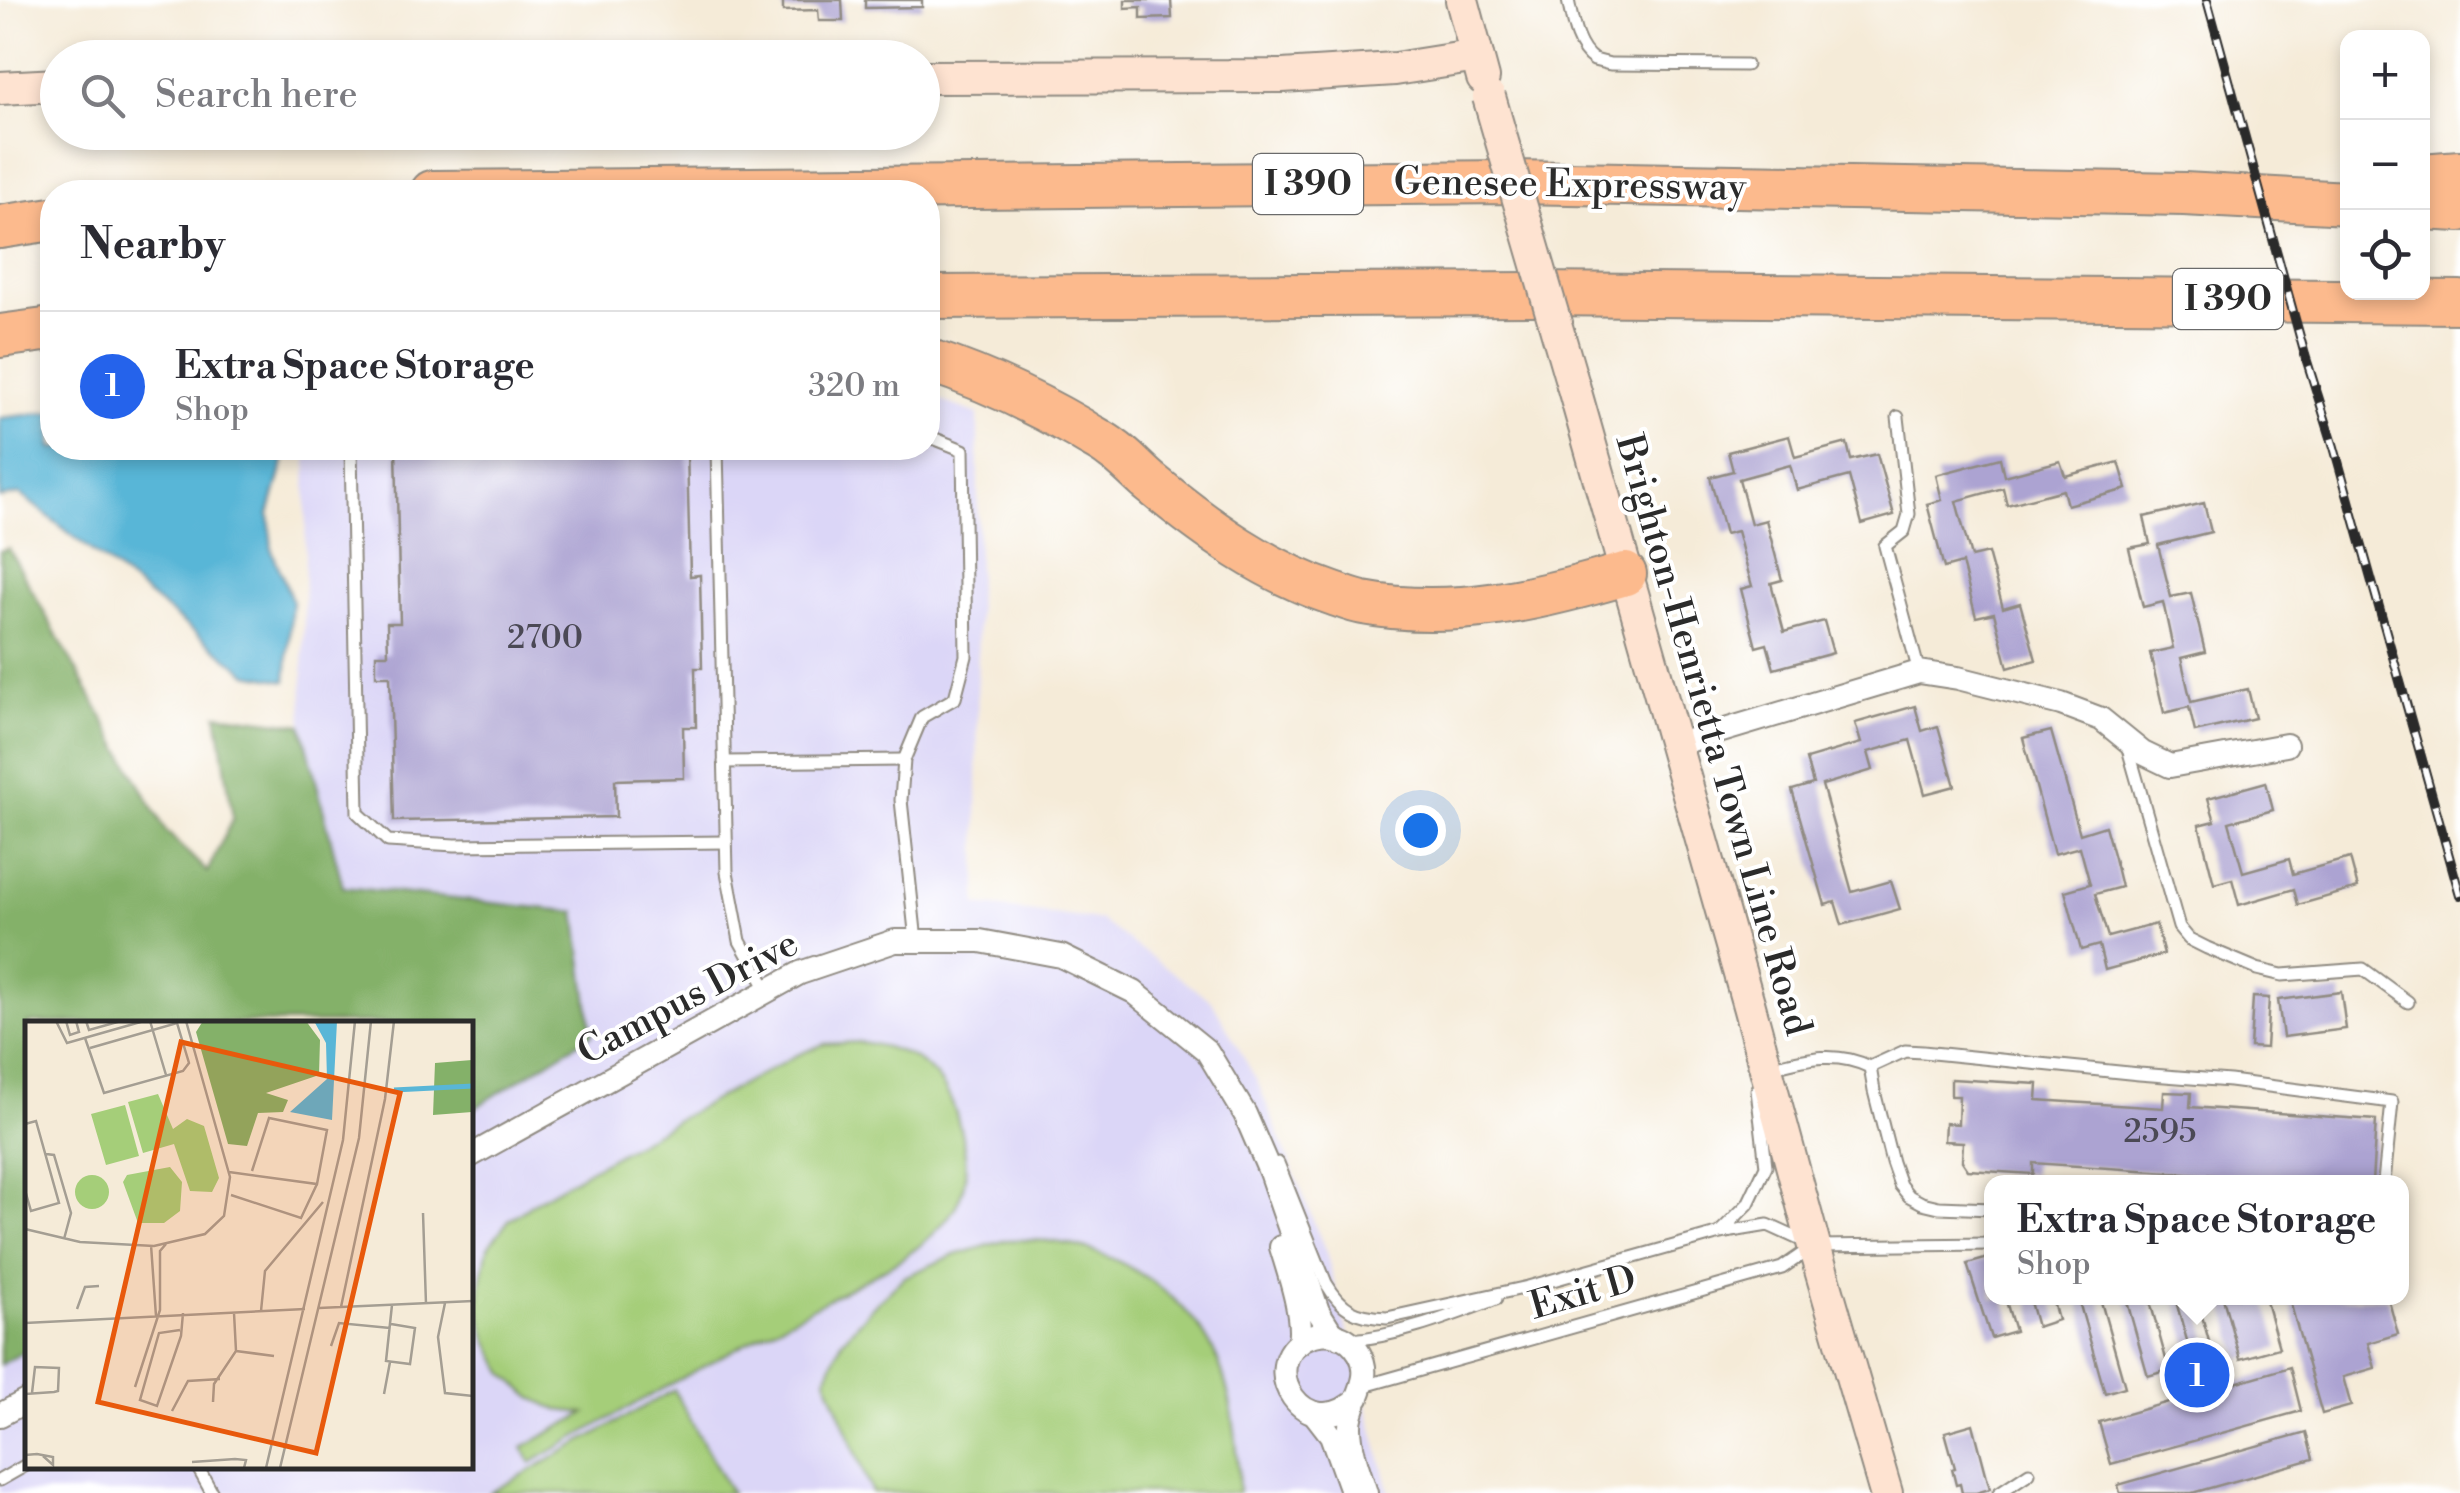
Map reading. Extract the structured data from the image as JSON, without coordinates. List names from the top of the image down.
{
  "streets": {
    "highway": ["I 390", "Genesee Expressway"],
    "street": ["Brighton-Henrietta Town Line Road", "Campus Drive"],
    "lane": ["Exit D"]
  },
  "crossings": [
    ["Brighton-Henrietta Town Line Road", "Exit D"],
    ["Campus Drive", "Exit D"]
  ],
  "house_numbers": ["2700", "2595"],
  "page": {
    "map_buttons": ["+", "−"],
    "search": "Search here",
    "heading": "Nearby",
    "list": [
      {
        "mark": "1",
        "name": "Extra Space Storage",
        "note": "Shop",
        "value": "320 m"
      }
    ],
    "popup": ["Extra Space Storage", "Shop"],
    "pins": "1"
  }
}
